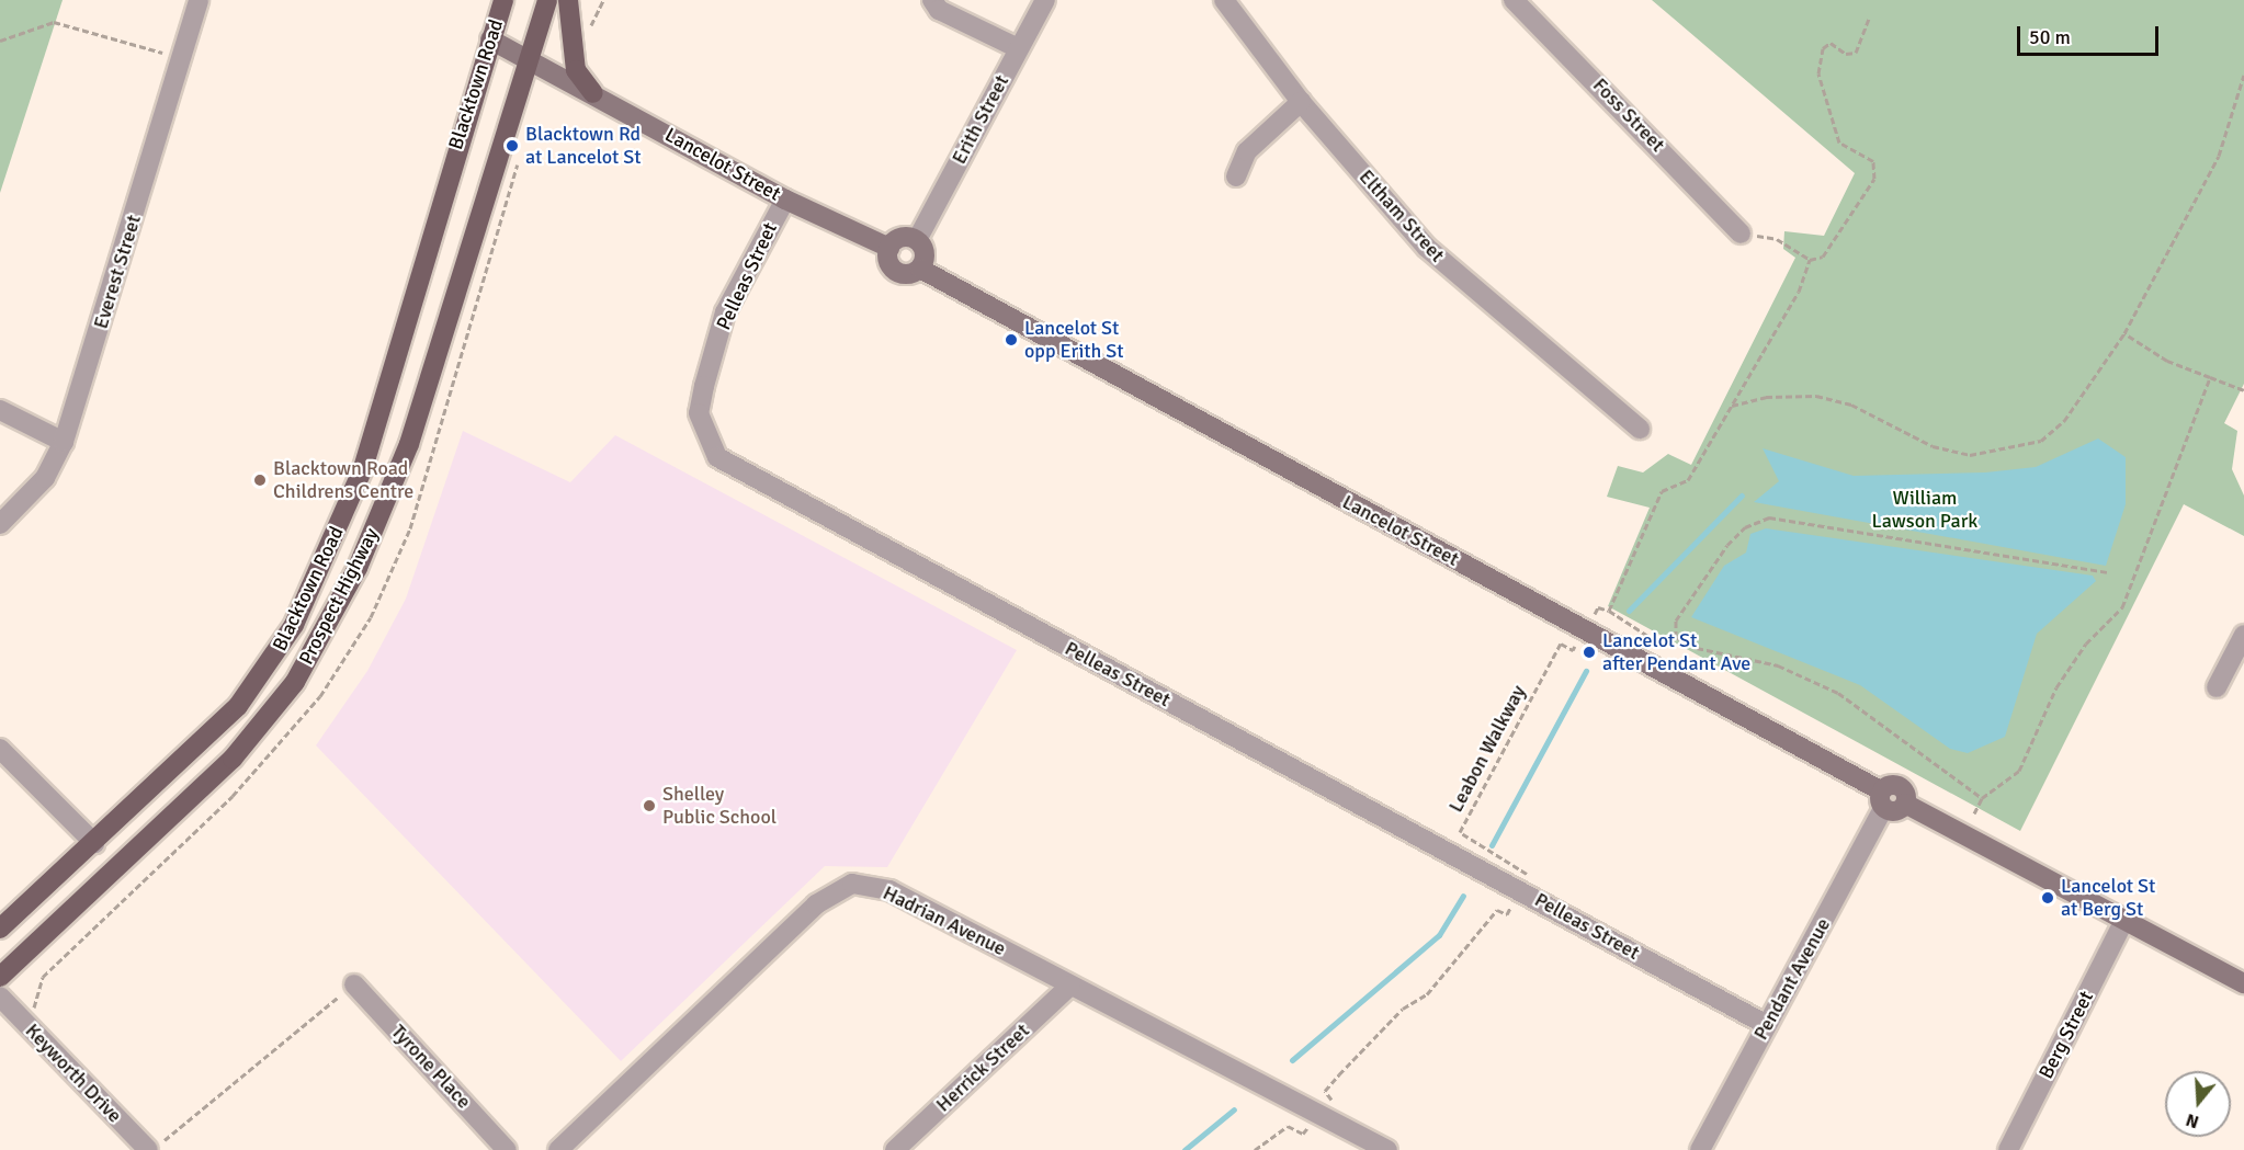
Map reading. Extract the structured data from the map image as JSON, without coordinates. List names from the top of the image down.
{
  "streets": {
    "main road": ["Blacktown Road", "Prospect Highway"],
    "street": [
      "Foss Street",
      "Erith Street",
      "Lancelot Street",
      "Eltham Street",
      "Everest Street",
      "Pelleas Street",
      "Hadrian Avenue",
      "Pendant Avenue",
      "Berg Street",
      "Tyrone Place",
      "Herrick Street",
      "Keyworth Drive"
    ],
    "path": ["Leabon Walkway"]
  },
  "crossings": [
    ["Blacktown Road", "Lancelot Street"],
    ["Erith Street", "Lancelot Street"],
    ["Lancelot Street", "Pelleas Street"],
    ["Lancelot Street", "Prospect Highway"],
    ["Lancelot Street", "Pendant Avenue"],
    ["Lancelot Street", "Berg Street"],
    ["Pelleas Street", "Pendant Avenue"],
    ["Hadrian Avenue", "Herrick Street"]
  ],
  "parks": ["William Lawson Park"],
  "places": [
    "Blacktown Rd at Lancelot St",
    "Lancelot St opp Erith St",
    "Blacktown Road Childrens Centre",
    "Lancelot St after Pendant Ave",
    "Shelley Public School",
    "Lancelot St at Berg St"
  ],
  "scale_bar": "50 m",
  "north": "bottom"
}
